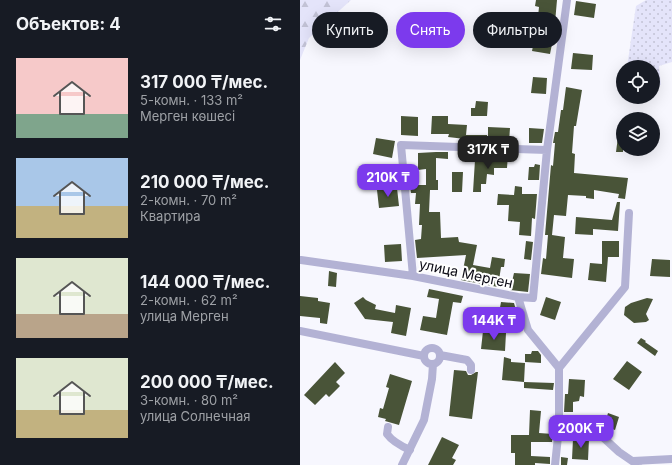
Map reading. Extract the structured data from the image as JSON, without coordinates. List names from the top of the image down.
{
  "streets": {
    "street": ["улица Мерген"]
  },
  "page": {
    "heading": "Объектов: 4",
    "chip": ["Купить", "Снять", "Фильтры"],
    "list": [
      {
        "name": "317 000 ₸/мес.",
        "note": "5-комн. · 133 m² · Мерген көшесі"
      },
      {
        "name": "210 000 ₸/мес.",
        "note": "2-комн. · 70 m² · Квартира"
      },
      {
        "name": "144 000 ₸/мес.",
        "note": "2-комн. · 62 m² · улица Мерген"
      },
      {
        "name": "200 000 ₸/мес.",
        "note": "3-комн. · 80 m² · улица Солнечная"
      }
    ],
    "price": [
      "317K ₸",
      "210K ₸",
      "144K ₸",
      "200K ₸"
    ]
  }
}
